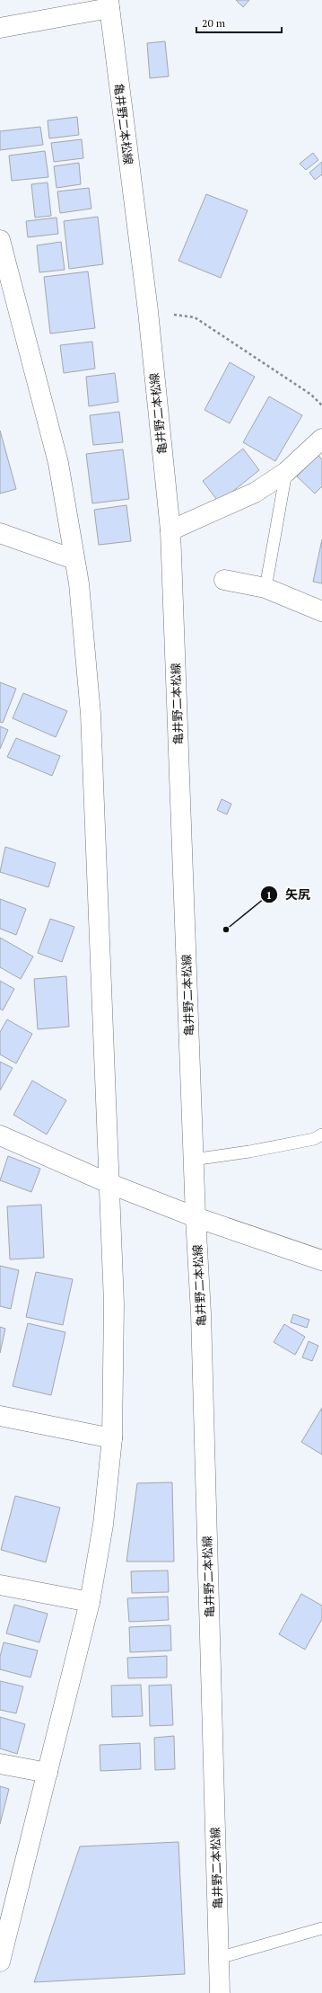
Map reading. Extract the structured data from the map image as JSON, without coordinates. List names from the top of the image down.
{
  "streets": {
    "street": ["亀井野二本松線"]
  },
  "places": ["矢尻"],
  "scale_bar": "20 m"
}
